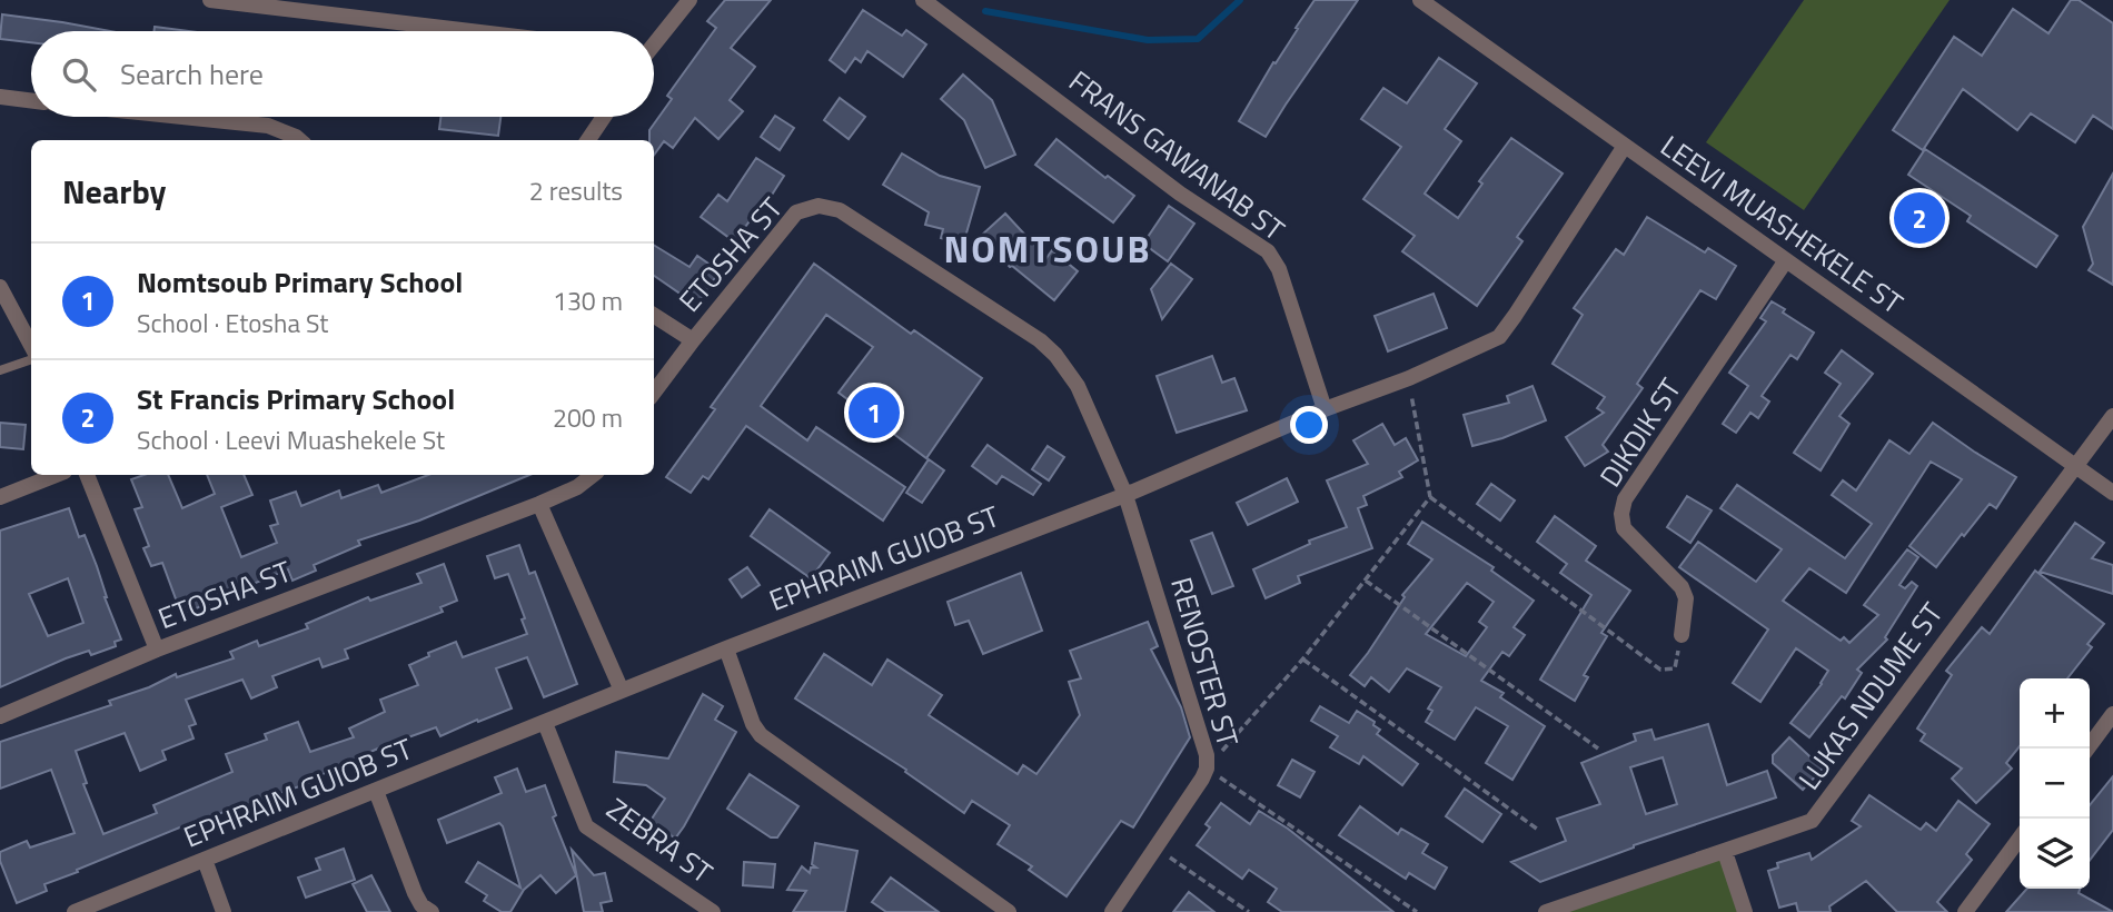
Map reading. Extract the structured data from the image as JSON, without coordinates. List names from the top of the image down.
{
  "streets": {
    "street": [
      "FRANS GAWANAB ST",
      "LEEVI MUASHEKELE ST",
      "ETOSHA ST",
      "DIKDIK ST",
      "EPHRAIM GUIOB ST",
      "RENOSTER ST",
      "LUKAS NDUME ST",
      "ZEBRA ST"
    ]
  },
  "crossings": [
    ["FRANS GAWANAB ST", "EPHRAIM GUIOB ST"],
    ["LEEVI MUASHEKELE ST", "DIKDIK ST"],
    ["LEEVI MUASHEKELE ST", "EPHRAIM GUIOB ST"],
    ["LEEVI MUASHEKELE ST", "LUKAS NDUME ST"],
    ["ETOSHA ST", "EPHRAIM GUIOB ST"],
    ["ETOSHA ST", "RENOSTER ST"],
    ["EPHRAIM GUIOB ST", "RENOSTER ST"],
    ["EPHRAIM GUIOB ST", "ZEBRA ST"]
  ],
  "districts": ["NOMTSOUB"],
  "page": {
    "search": "Search here",
    "heading": ["Nearby", "2 results"],
    "pins": ["2", "1"],
    "list": [
      {
        "mark": "1",
        "name": "Nomtsoub Primary School",
        "note": "School · Etosha St",
        "value": "130 m"
      },
      {
        "mark": "2",
        "name": "St Francis Primary School",
        "note": "School · Leevi Muashekele St",
        "value": "200 m"
      }
    ],
    "map_buttons": ["+", "−"]
  }
}
